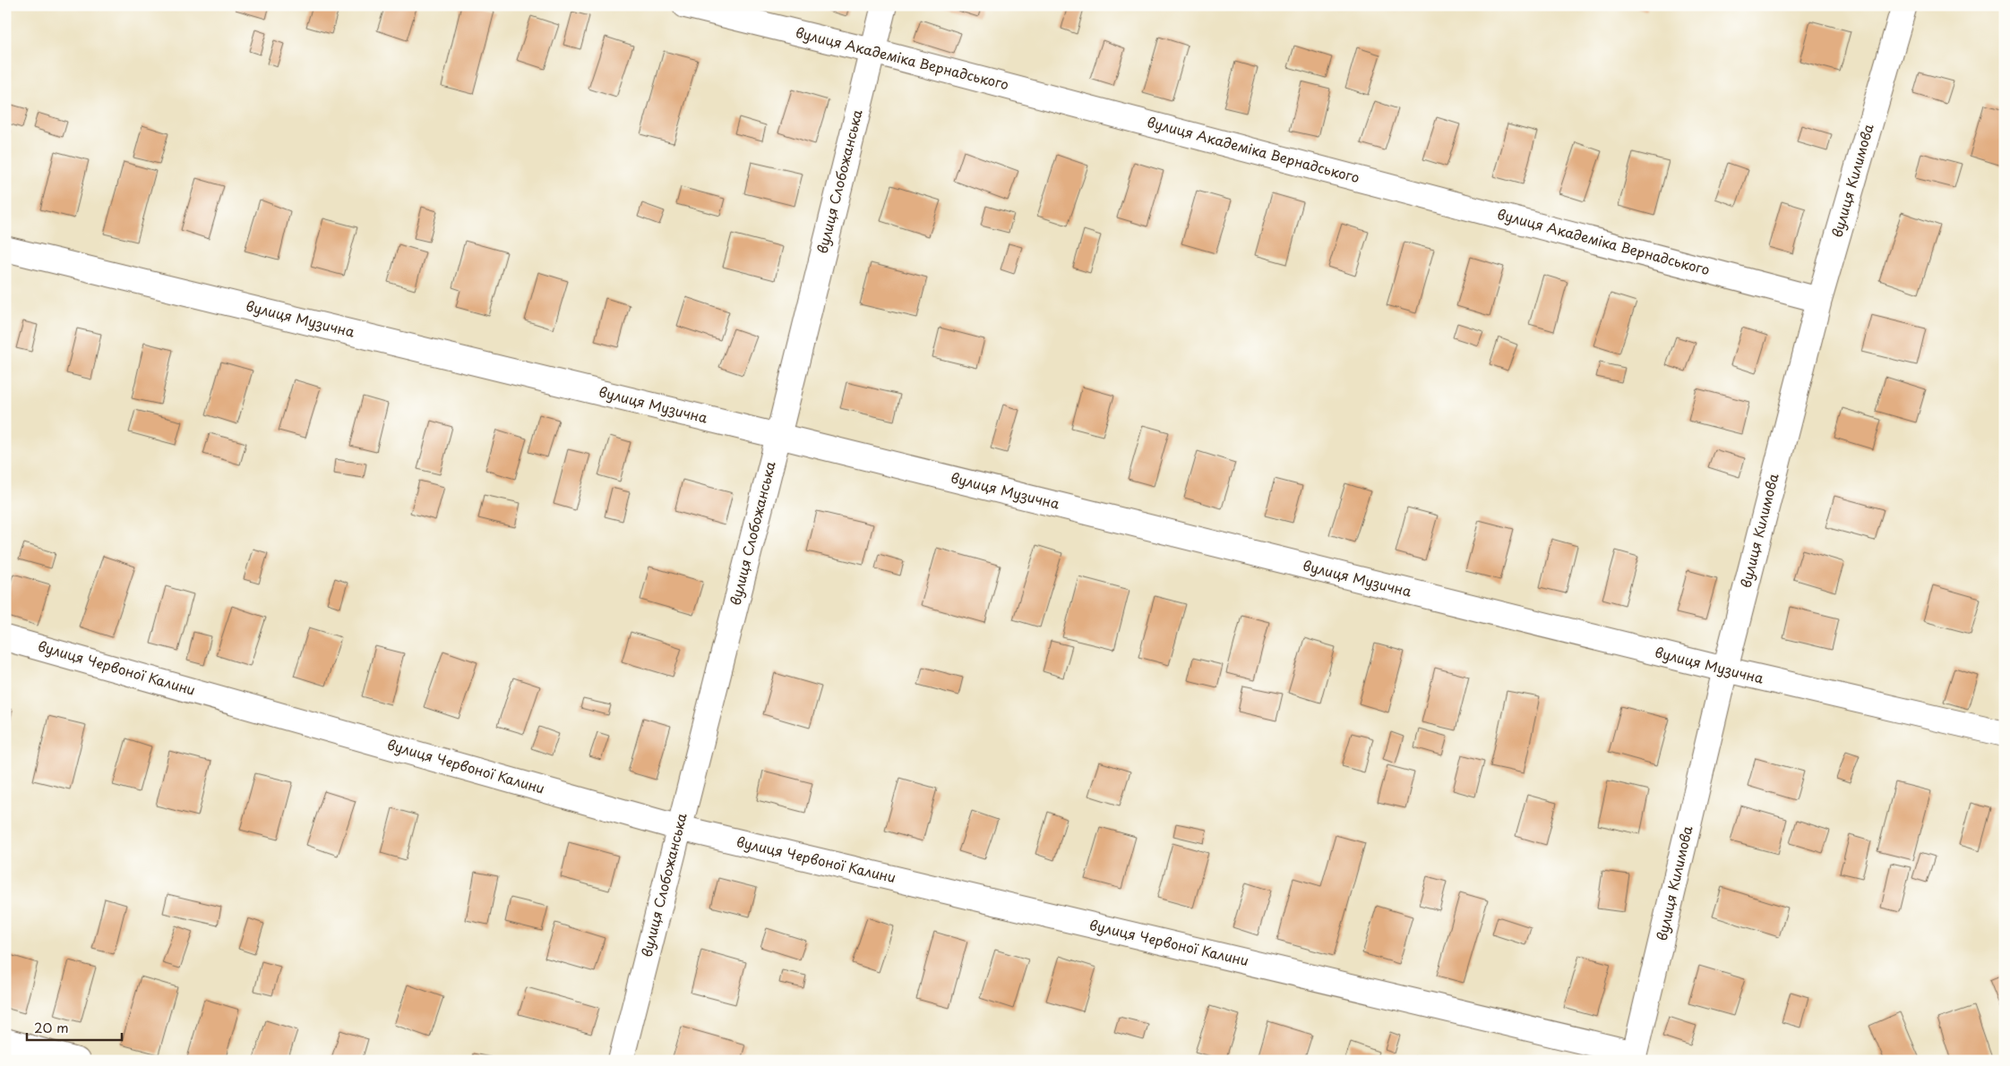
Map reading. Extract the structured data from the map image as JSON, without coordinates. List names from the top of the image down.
{
  "streets": {
    "street": [
      "вулиця Академіка Вернадського",
      "вулиця Килимова",
      "вулиця Слобожанська",
      "вулиця Музична",
      "вулиця Червоної Калини"
    ]
  },
  "crossings": [
    ["вулиця Академіка Вернадського", "вулиця Килимова"],
    ["вулиця Академіка Вернадського", "вулиця Слобожанська"],
    ["вулиця Килимова", "вулиця Музична"],
    ["вулиця Килимова", "вулиця Червоної Калини"],
    ["вулиця Слобожанська", "вулиця Музична"],
    ["вулиця Слобожанська", "вулиця Червоної Калини"]
  ],
  "scale_bar": "20 m"
}
